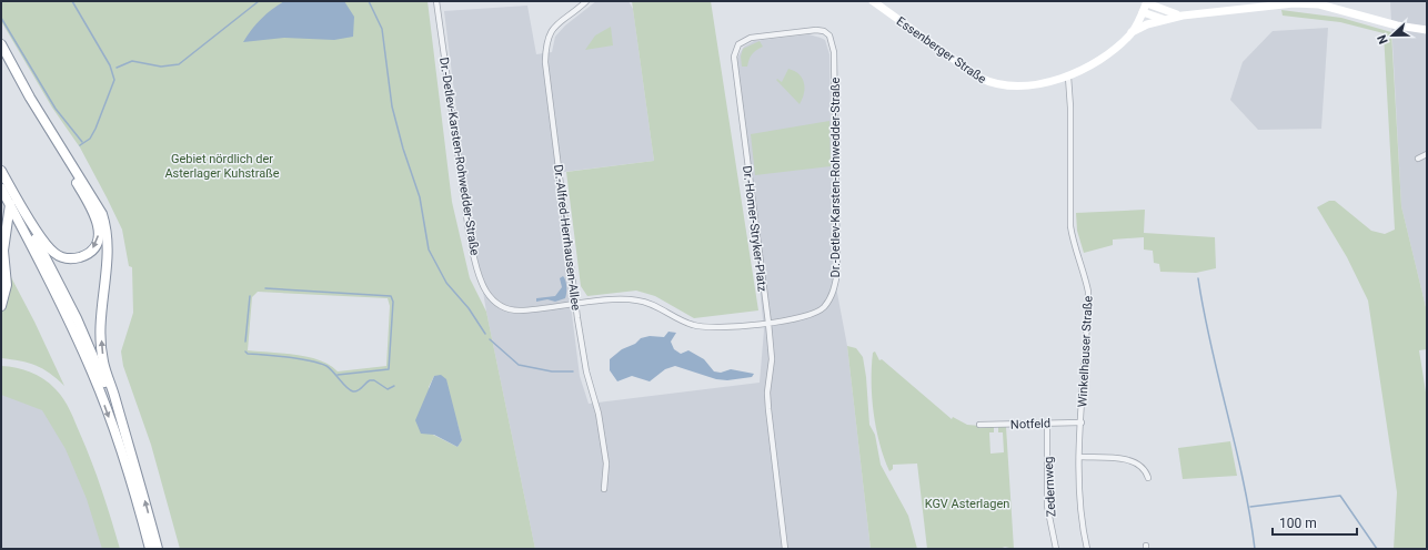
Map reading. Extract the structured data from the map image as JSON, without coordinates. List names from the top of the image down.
{
  "streets": {
    "main road": ["Essenberger Straße"],
    "street": [
      "Dr.-Detlev-Karsten-Rohwedder-Straße",
      "Dr.-Homer-Stryker-Platz",
      "Dr.-Alfred-Herrhausen-Allee",
      "Winkelhauser Straße",
      "Notfeld",
      "Zedernweg"
    ]
  },
  "crossings": [
    ["Essenberger Straße", "Winkelhauser Straße"],
    ["Dr.-Detlev-Karsten-Rohwedder-Straße", "Dr.-Homer-Stryker-Platz"],
    ["Dr.-Detlev-Karsten-Rohwedder-Straße", "Dr.-Alfred-Herrhausen-Allee"],
    ["Winkelhauser Straße", "Notfeld"],
    ["Notfeld", "Zedernweg"]
  ],
  "parks": ["Gebiet nördlich der Asterlager Kuhstraße", "KGV Asterlagen"],
  "scale_bar": "100 m",
  "north": "left"
}
